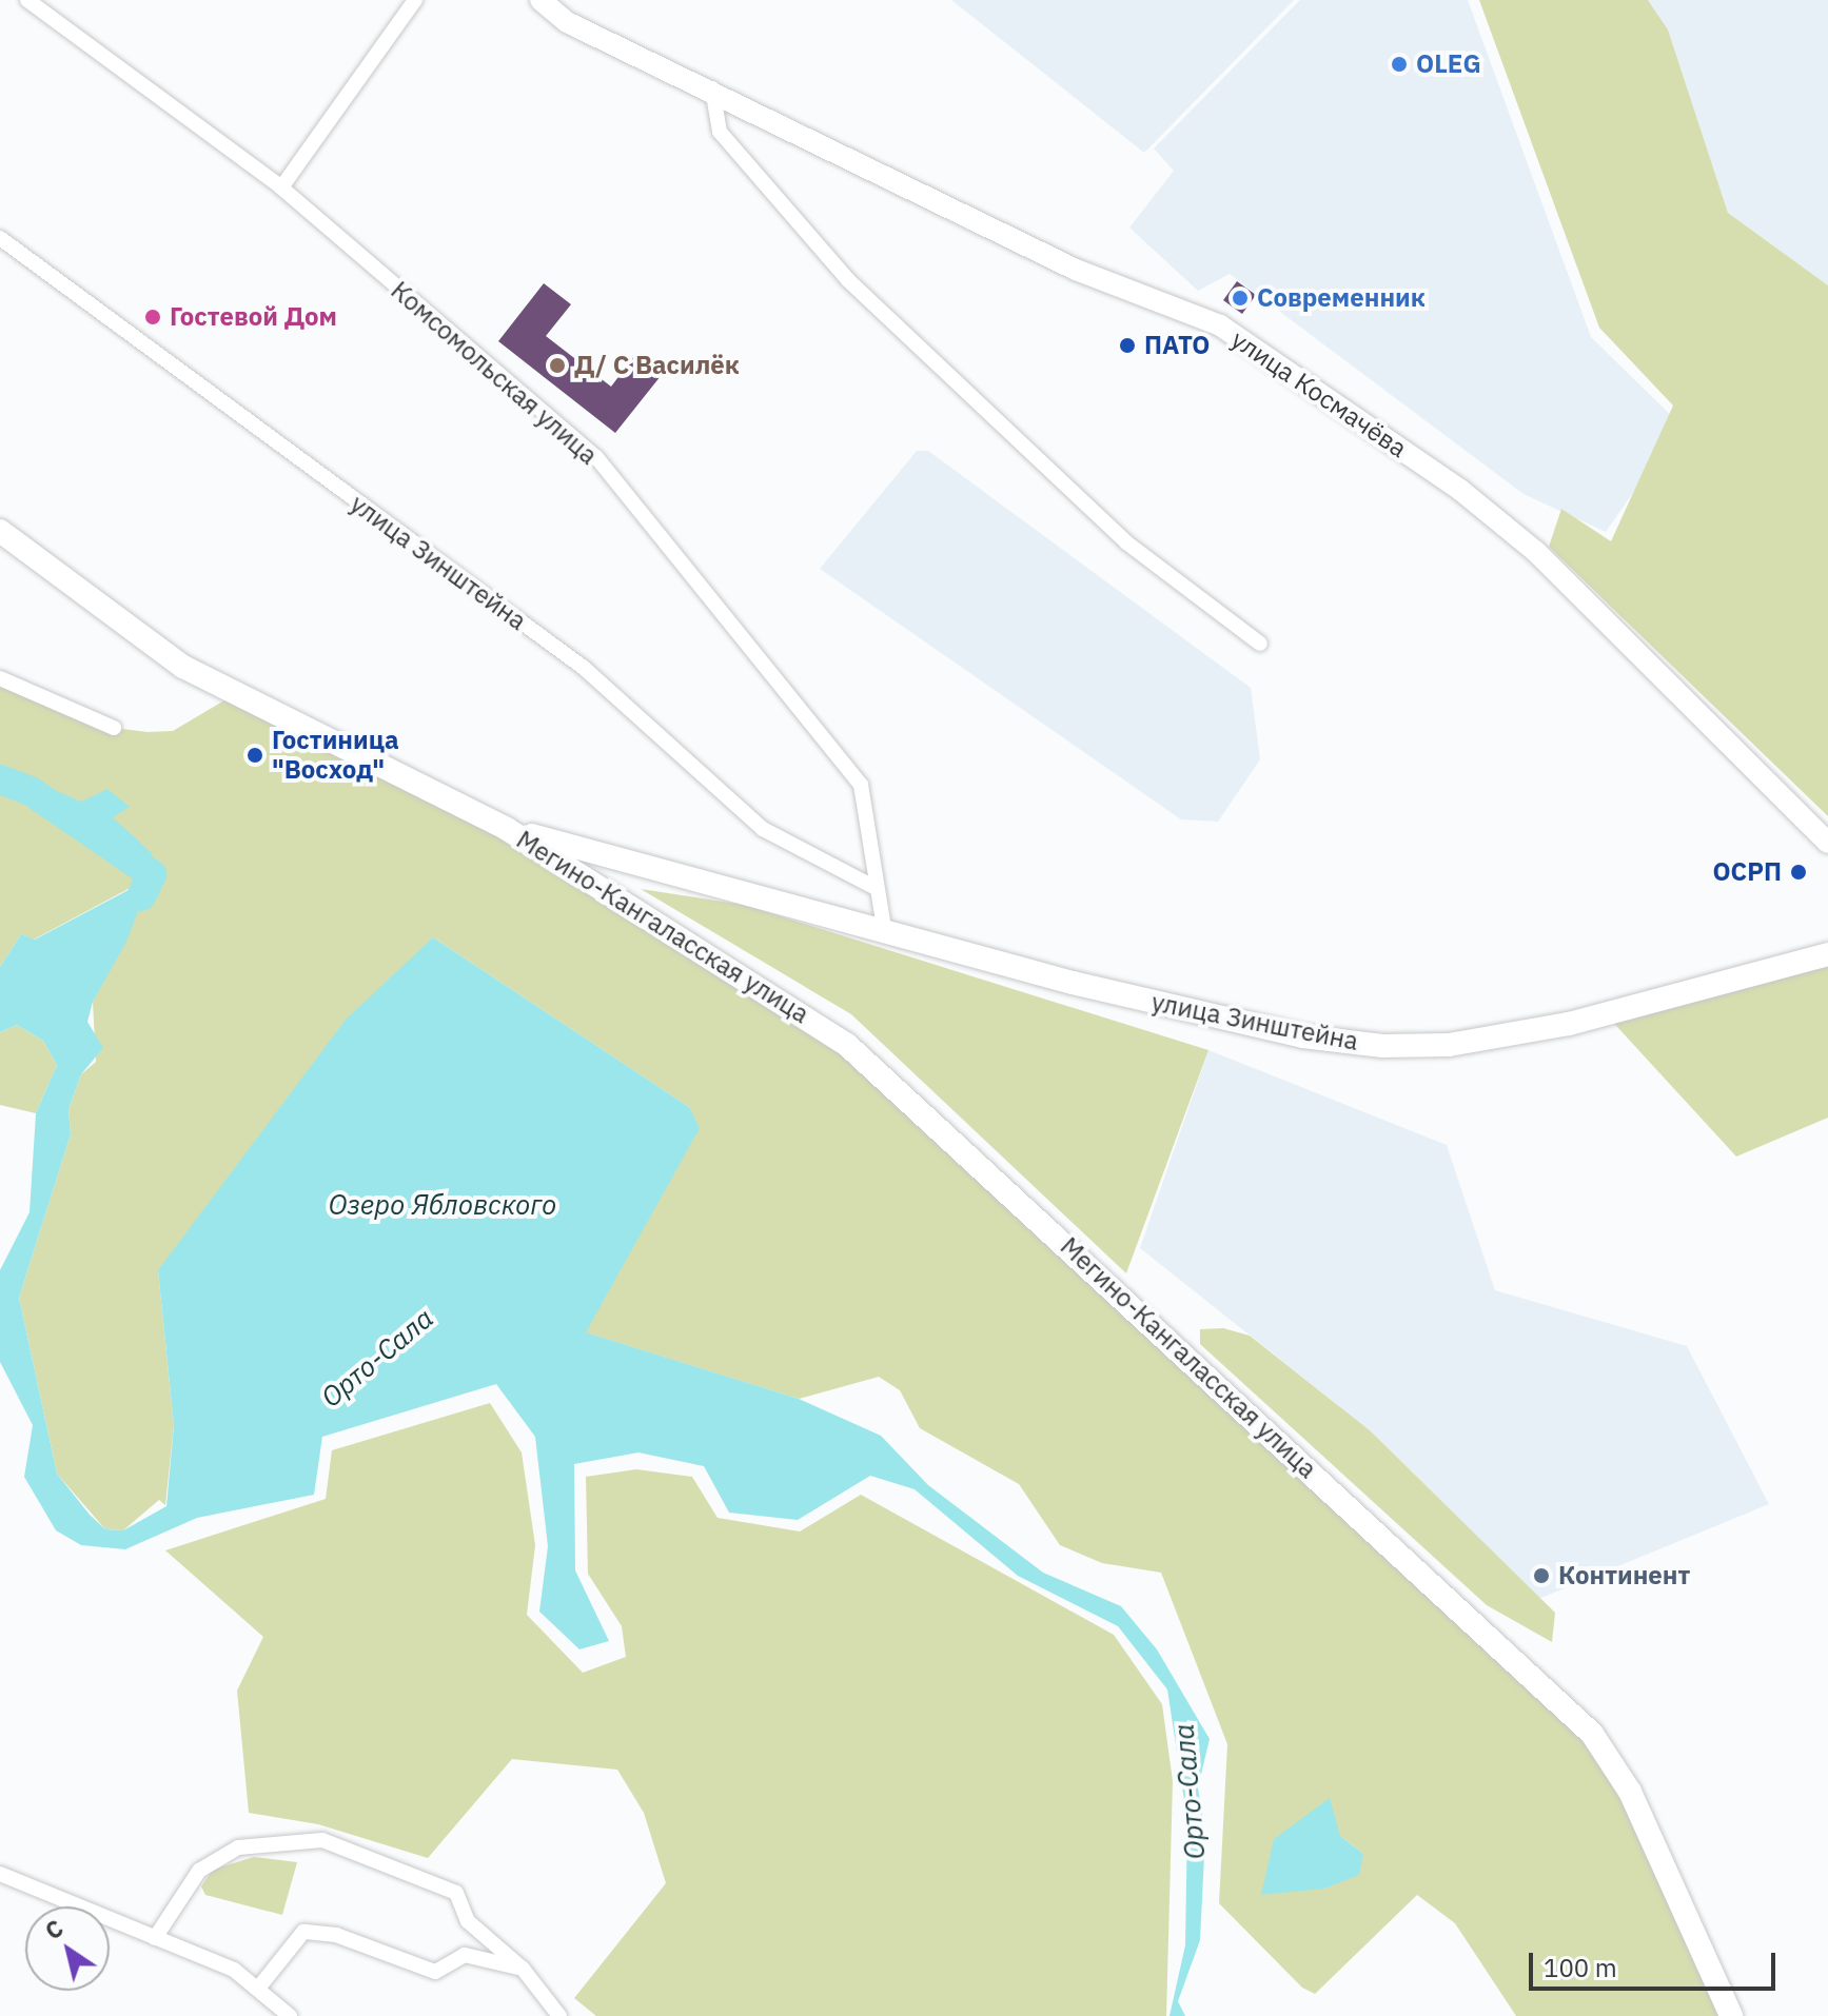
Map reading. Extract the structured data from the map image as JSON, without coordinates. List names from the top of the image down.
{
  "streets": {
    "main road": ["улица Космачёва", "улица Зинштейна", "Мегино-Кангаласская улица"],
    "street": ["Комсомольская улица"]
  },
  "crossings": [
    ["Комсомольская улица", "улица Зинштейна"],
    ["Комсомольская улица", "Мегино-Кангаласская улица"],
    ["улица Зинштейна", "Мегино-Кангаласская улица"]
  ],
  "water": ["Озеро Ябловского", "Орто-Сала"],
  "places": [
    "OLEG",
    "Современник",
    "Гостевой Дом",
    "ПАТО",
    "Д/ С Василёк",
    "Гостиница \"Восход\"",
    "ОСРП",
    "Континент"
  ],
  "scale_bar": "100 m",
  "north": "top left"
}
